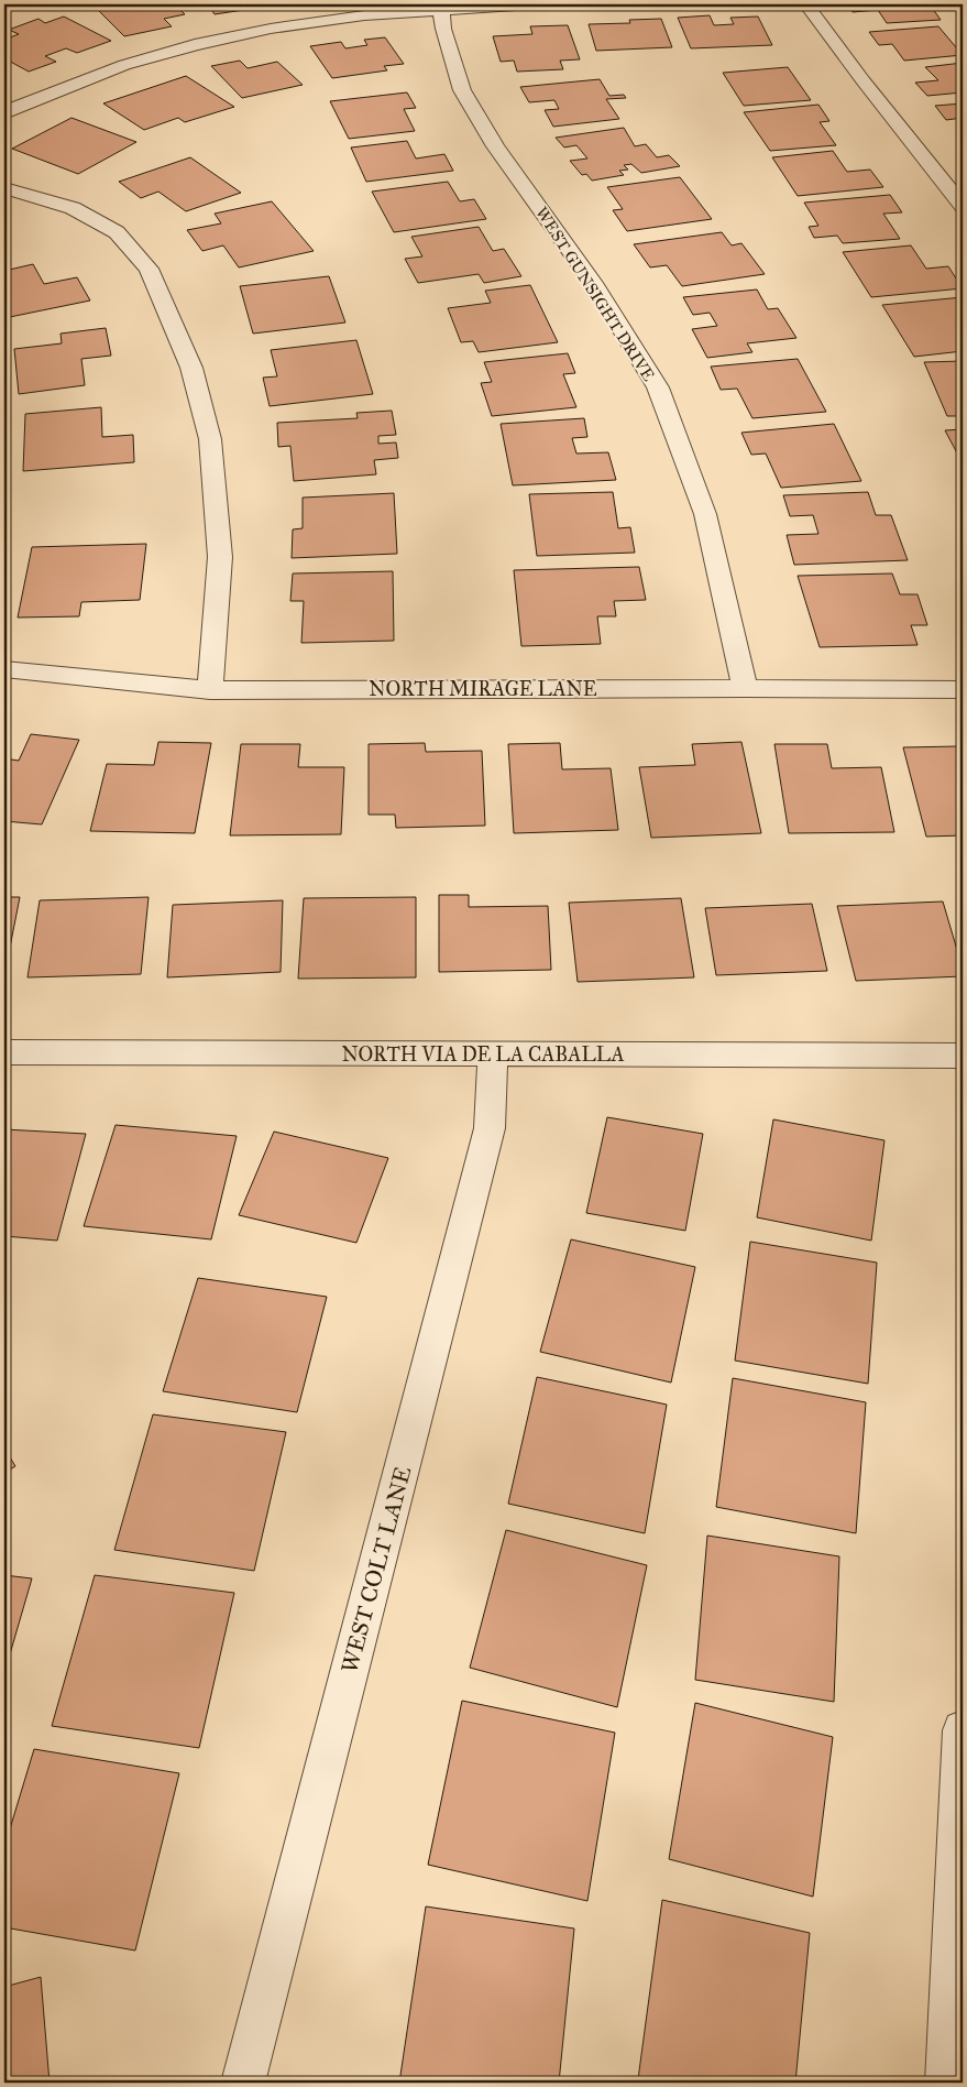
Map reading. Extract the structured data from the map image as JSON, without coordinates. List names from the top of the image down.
{
  "streets": {
    "street": [
      "WEST GUNSIGHT DRIVE",
      "NORTH MIRAGE LANE",
      "NORTH VIA DE LA CABALLA",
      "WEST COLT LANE"
    ]
  },
  "crossings": [
    ["WEST GUNSIGHT DRIVE", "NORTH MIRAGE LANE"],
    ["NORTH VIA DE LA CABALLA", "WEST COLT LANE"]
  ]
}
